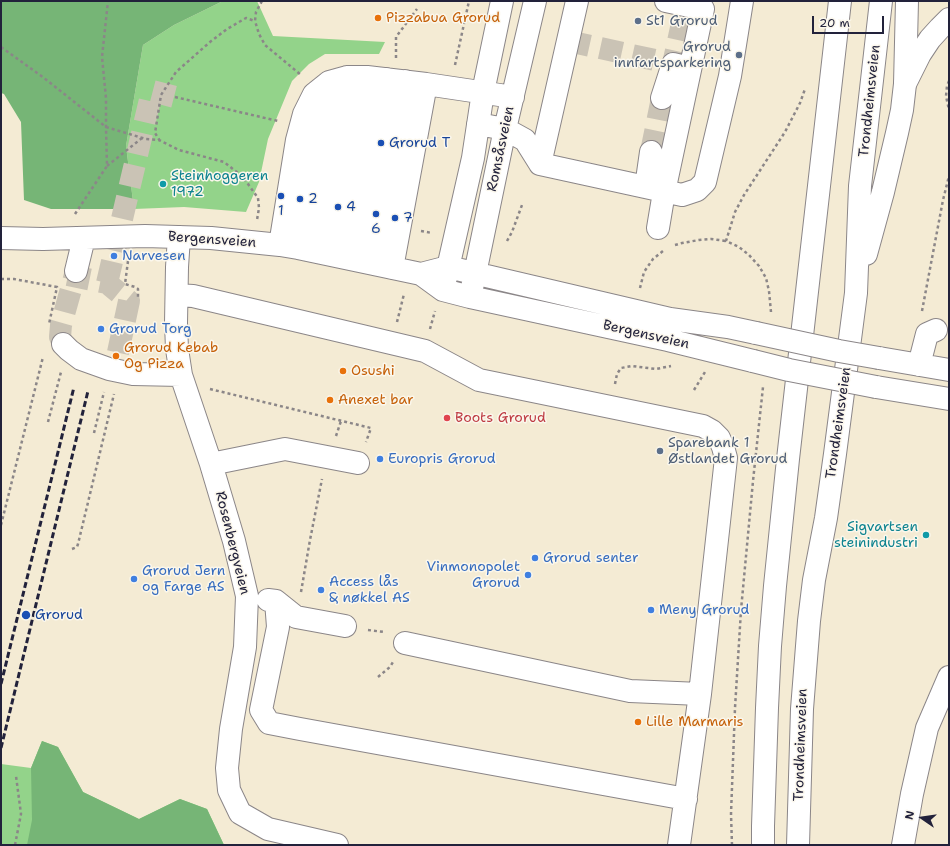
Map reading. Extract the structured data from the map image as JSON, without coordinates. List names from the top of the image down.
{
  "streets": {
    "main road": [
      "Trondheimsveien",
      "Romsåsveien",
      "Bergensveien",
      "Rosenbergveien"
    ]
  },
  "crossings": [
    ["Romsåsveien", "Bergensveien"],
    ["Bergensveien", "Rosenbergveien"]
  ],
  "places": [
    "Pizzabua Grorud",
    "St1 Grorud",
    "Grorud innfartsparkering",
    "Grorud T",
    "Steinhoggeren 1972",
    "1",
    "2",
    "4",
    "6",
    "7",
    "Narvesen",
    "Grorud Torg",
    "Grorud Kebab Og Pizza",
    "Osushi",
    "Anexet bar",
    "Boots Grorud",
    "Sparebank 1 Østlandet Grorud",
    "Europris Grorud",
    "Sigvartsen steinindustri",
    "Grorud senter",
    "Vinmonopolet Grorud",
    "Grorud Jern og Farge AS",
    "Access lås & nøkkel AS",
    "Meny Grorud",
    "Grorud",
    "Lille Marmaris"
  ],
  "scale_bar": "20 m",
  "north": "left"
}
